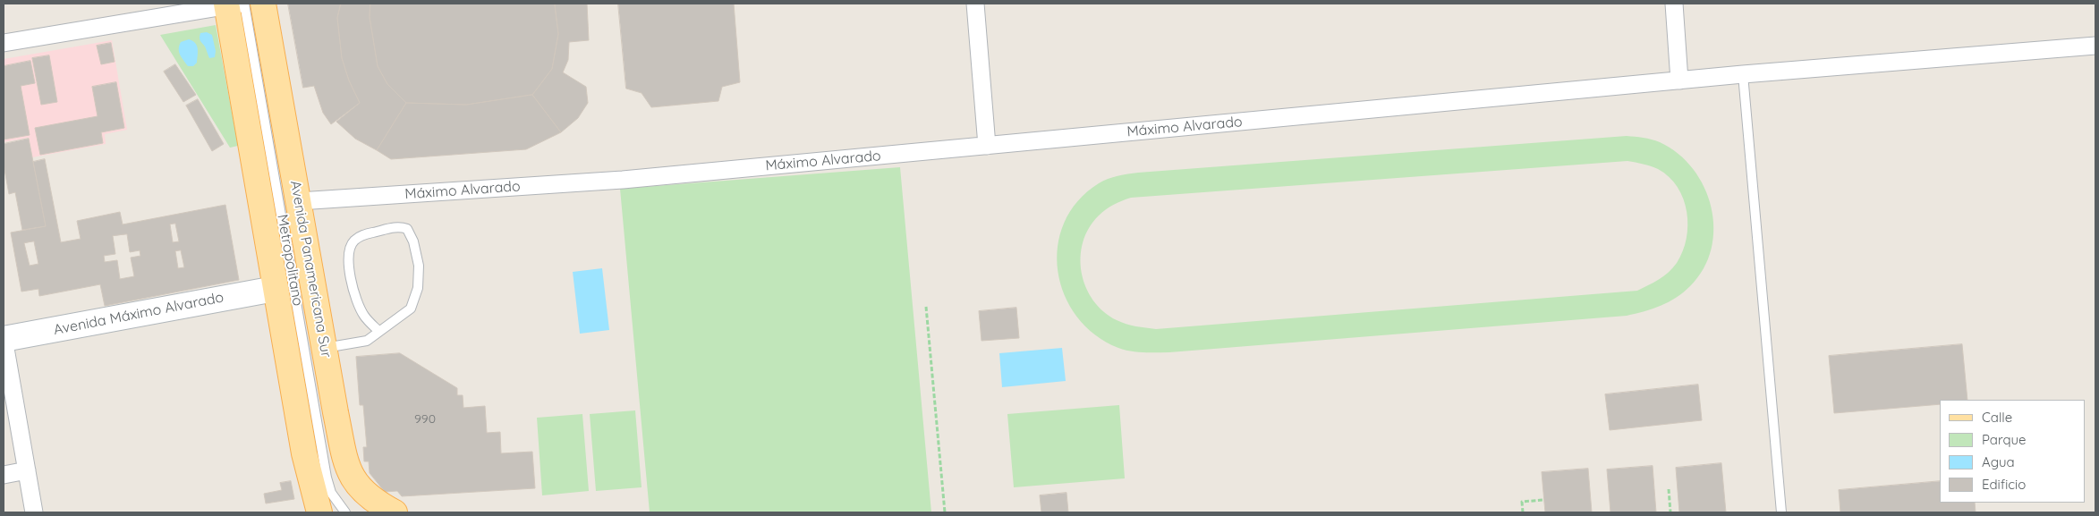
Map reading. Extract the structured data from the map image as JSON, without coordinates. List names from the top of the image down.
{
  "streets": {
    "main road": ["Avenida Panamericana Sur", "Avenida Máximo Alvarado"],
    "street": ["Máximo Alvarado"],
    "lane": ["Metropolitano"]
  },
  "crossings": [
    ["Máximo Alvarado", "Avenida Panamericana Sur"]
  ],
  "house_numbers": ["990"],
  "legend": [
    "Calle",
    "Parque",
    "Agua",
    "Edificio"
  ]
}
